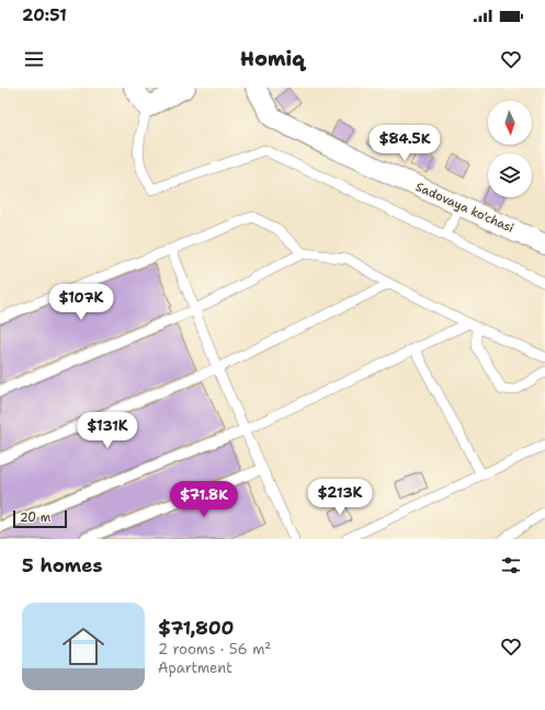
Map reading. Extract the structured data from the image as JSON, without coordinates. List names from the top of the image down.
{
  "streets": {
    "street": ["Sadovaya ko'chasi"]
  },
  "scale_bar": "20 m",
  "north": "bottom",
  "page": {
    "status": "20:51",
    "header": "Homiq",
    "price": [
      "$84.5K",
      "$107K",
      "$131K",
      "$213K",
      "$71.8K"
    ],
    "scale": "20 m",
    "heading": "5 homes",
    "list": [
      {
        "name": "$71,800",
        "note": "2 rooms · 56 m² · Apartment"
      }
    ]
  }
}
